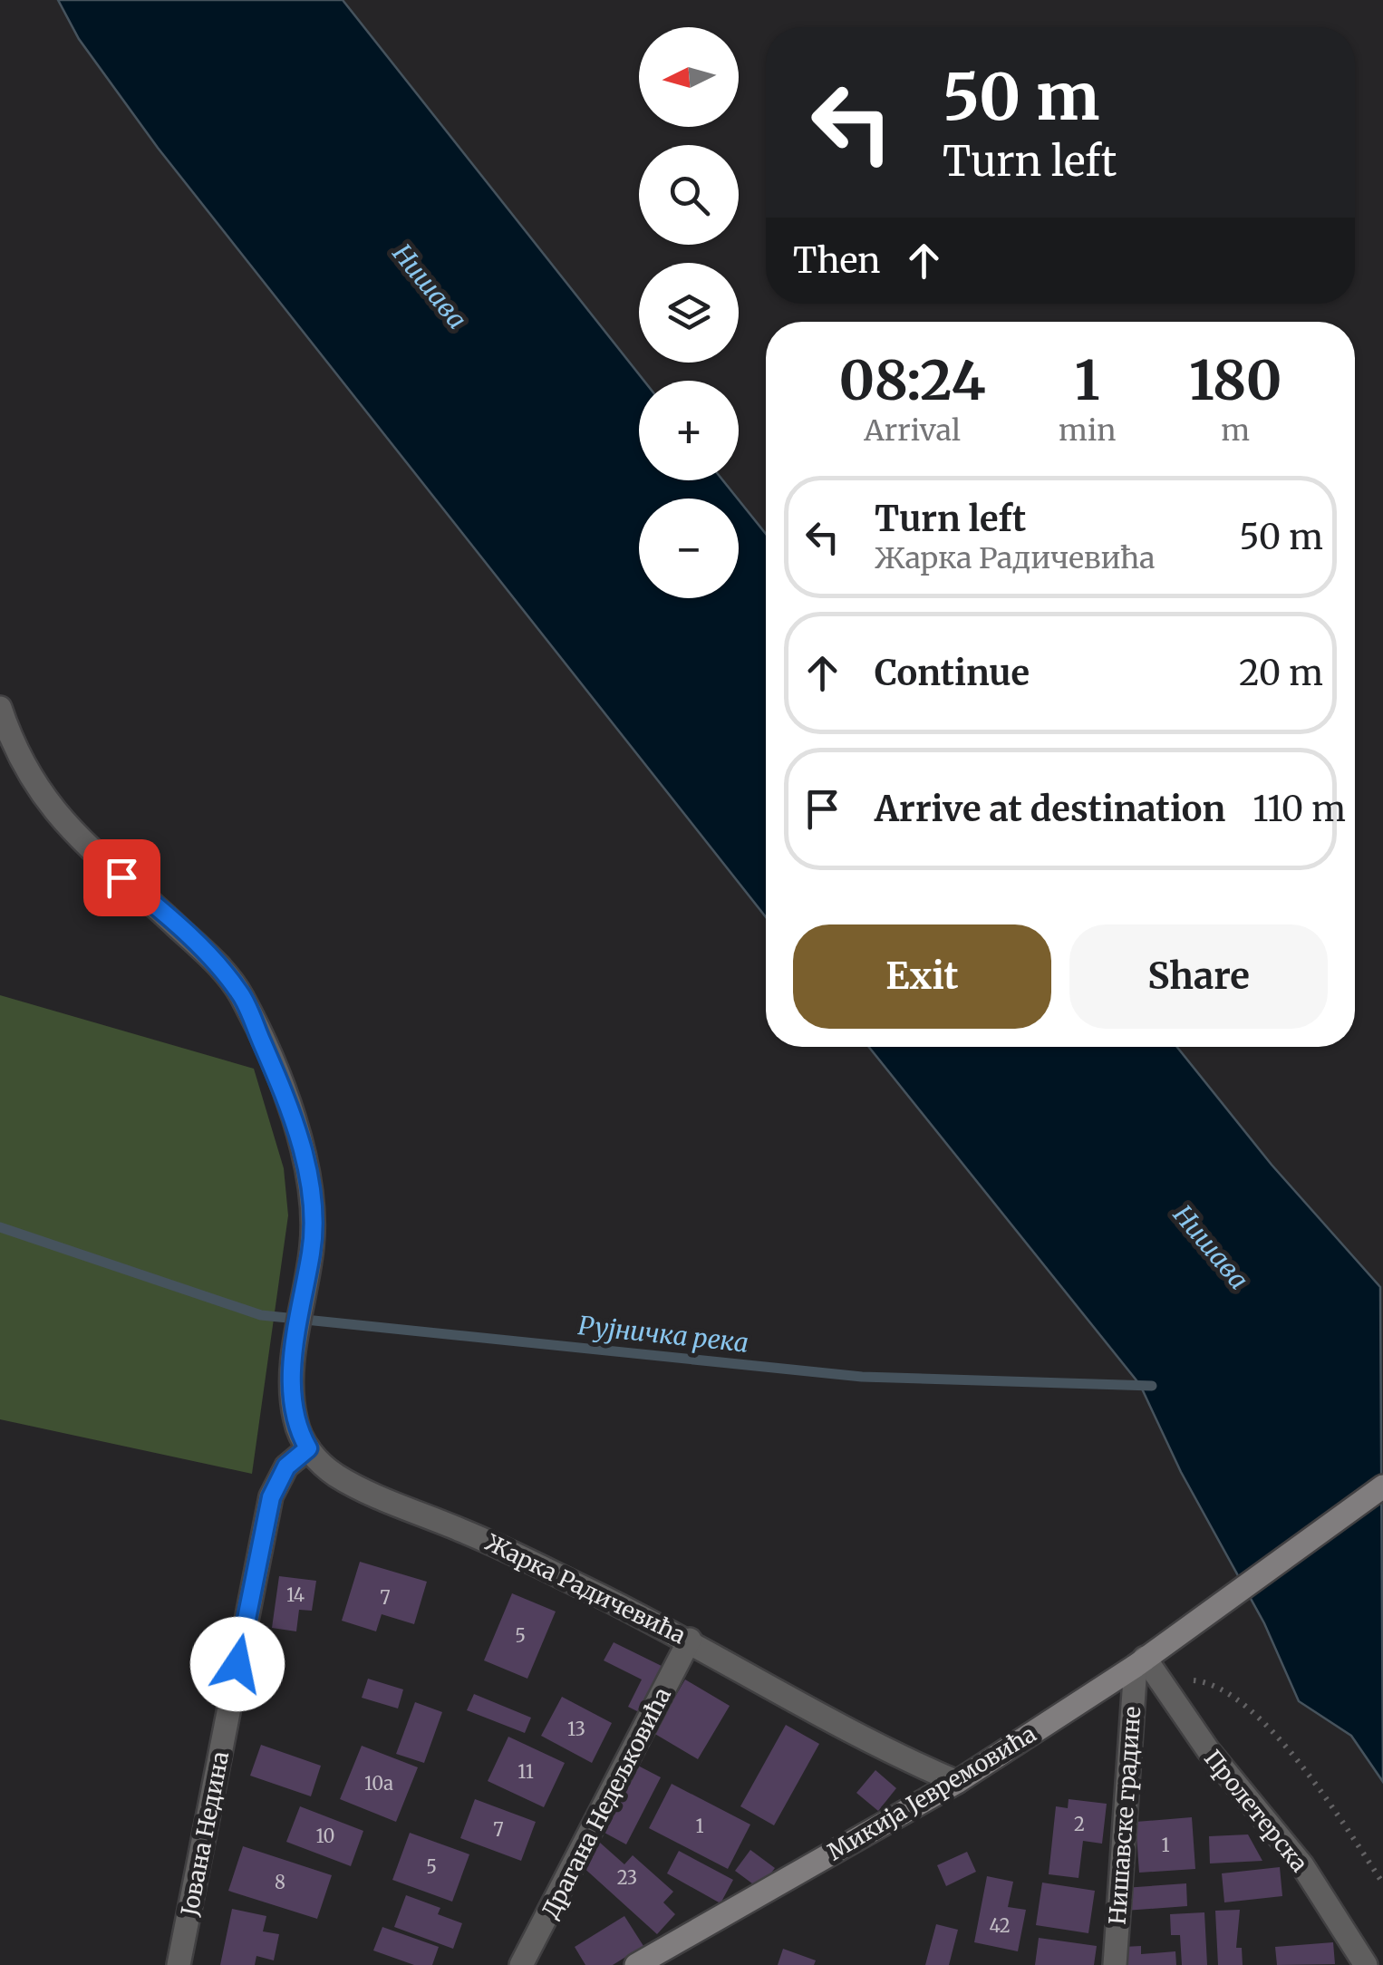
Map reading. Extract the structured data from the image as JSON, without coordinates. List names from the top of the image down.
{
  "streets": {
    "street": [
      "Жарка Радичевића",
      "Микија Јевремовића",
      "Драгана Недељковића",
      "Пролетерска",
      "Нишавске градине",
      "Јована Недина"
    ]
  },
  "crossings": [
    ["Жарка Радичевића", "Микија Јевремовића"],
    ["Жарка Радичевића", "Драгана Недељковића"],
    ["Жарка Радичевића", "Јована Недина"],
    ["Микија Јевремовића", "Пролетерска"],
    ["Микија Јевремовића", "Нишавске градине"],
    ["Пролетерска", "Нишавске градине"]
  ],
  "water": ["Нишава", "Рујничка река"],
  "house_numbers": [
    "14",
    "7",
    "5",
    "13",
    "11",
    "10a",
    "2",
    "1",
    "7",
    "10",
    "1",
    "5",
    "23",
    "8",
    "42"
  ],
  "north": "left",
  "page": {
    "map_buttons": ["+", "−"],
    "turn": ["50 m", "Turn left"],
    "then": "Then",
    "eta": [
      "08:24",
      "Arrival",
      "1",
      "min",
      "180",
      "m"
    ],
    "list": [
      {
        "name": "Turn left",
        "note": "Жарка Радичевића",
        "value": "50 m"
      },
      {
        "name": "Continue",
        "value": "20 m"
      },
      {
        "name": "Arrive at destination",
        "value": "110 m"
      }
    ],
    "buttons": ["Exit", "Share"]
  }
}
